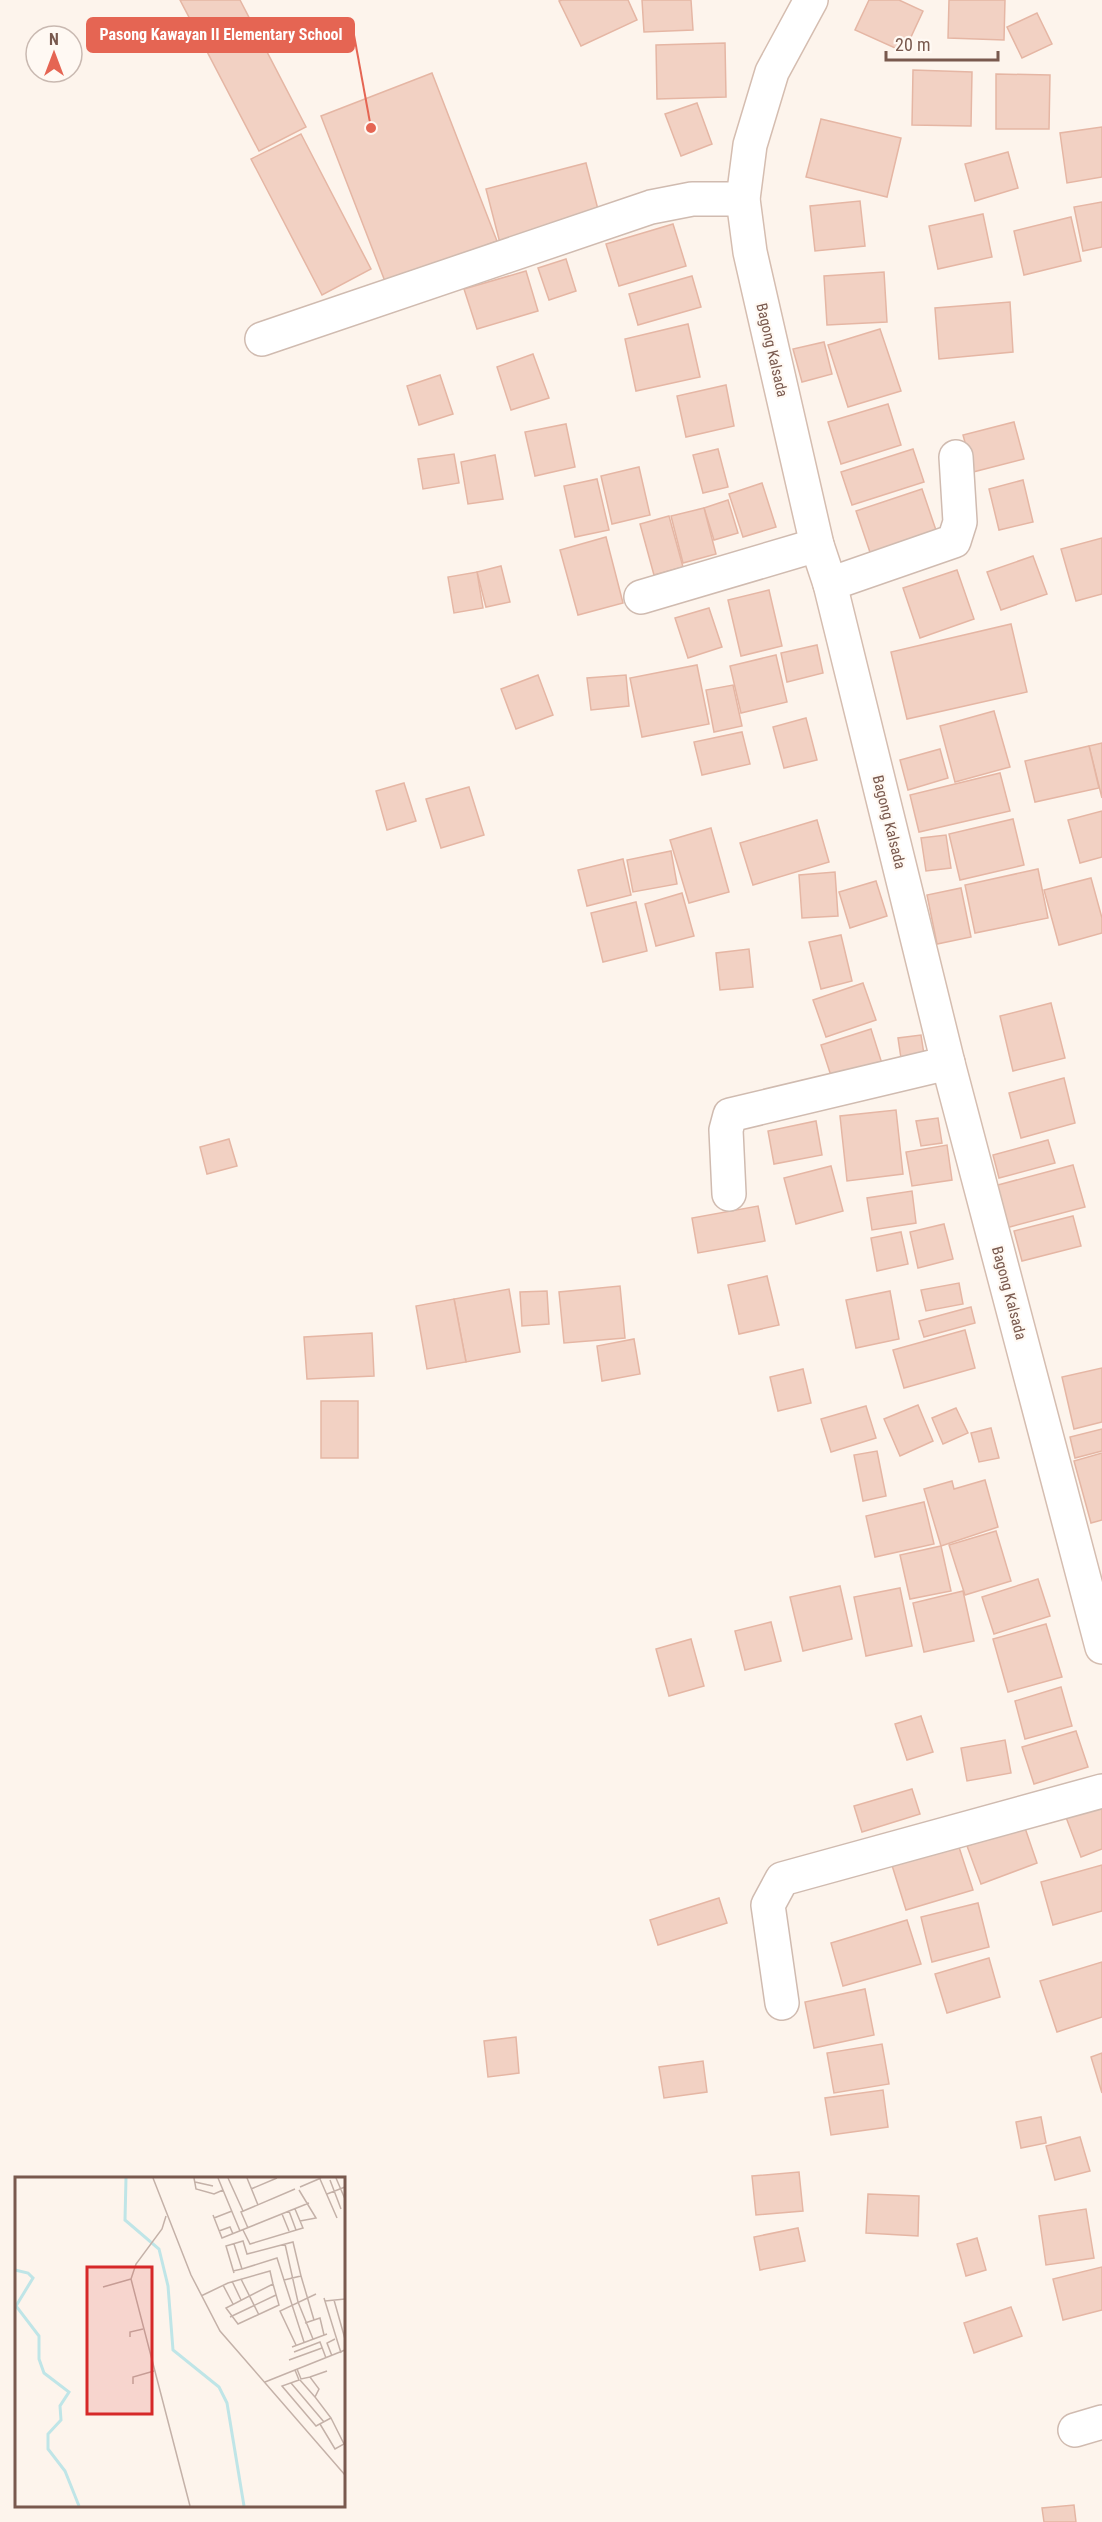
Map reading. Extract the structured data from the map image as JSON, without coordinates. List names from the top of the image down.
{
  "streets": {
    "street": ["Bagong Kalsada"]
  },
  "places": ["Pasong Kawayan II Elementary School"],
  "scale_bar": "20 m",
  "north": "top"
}
